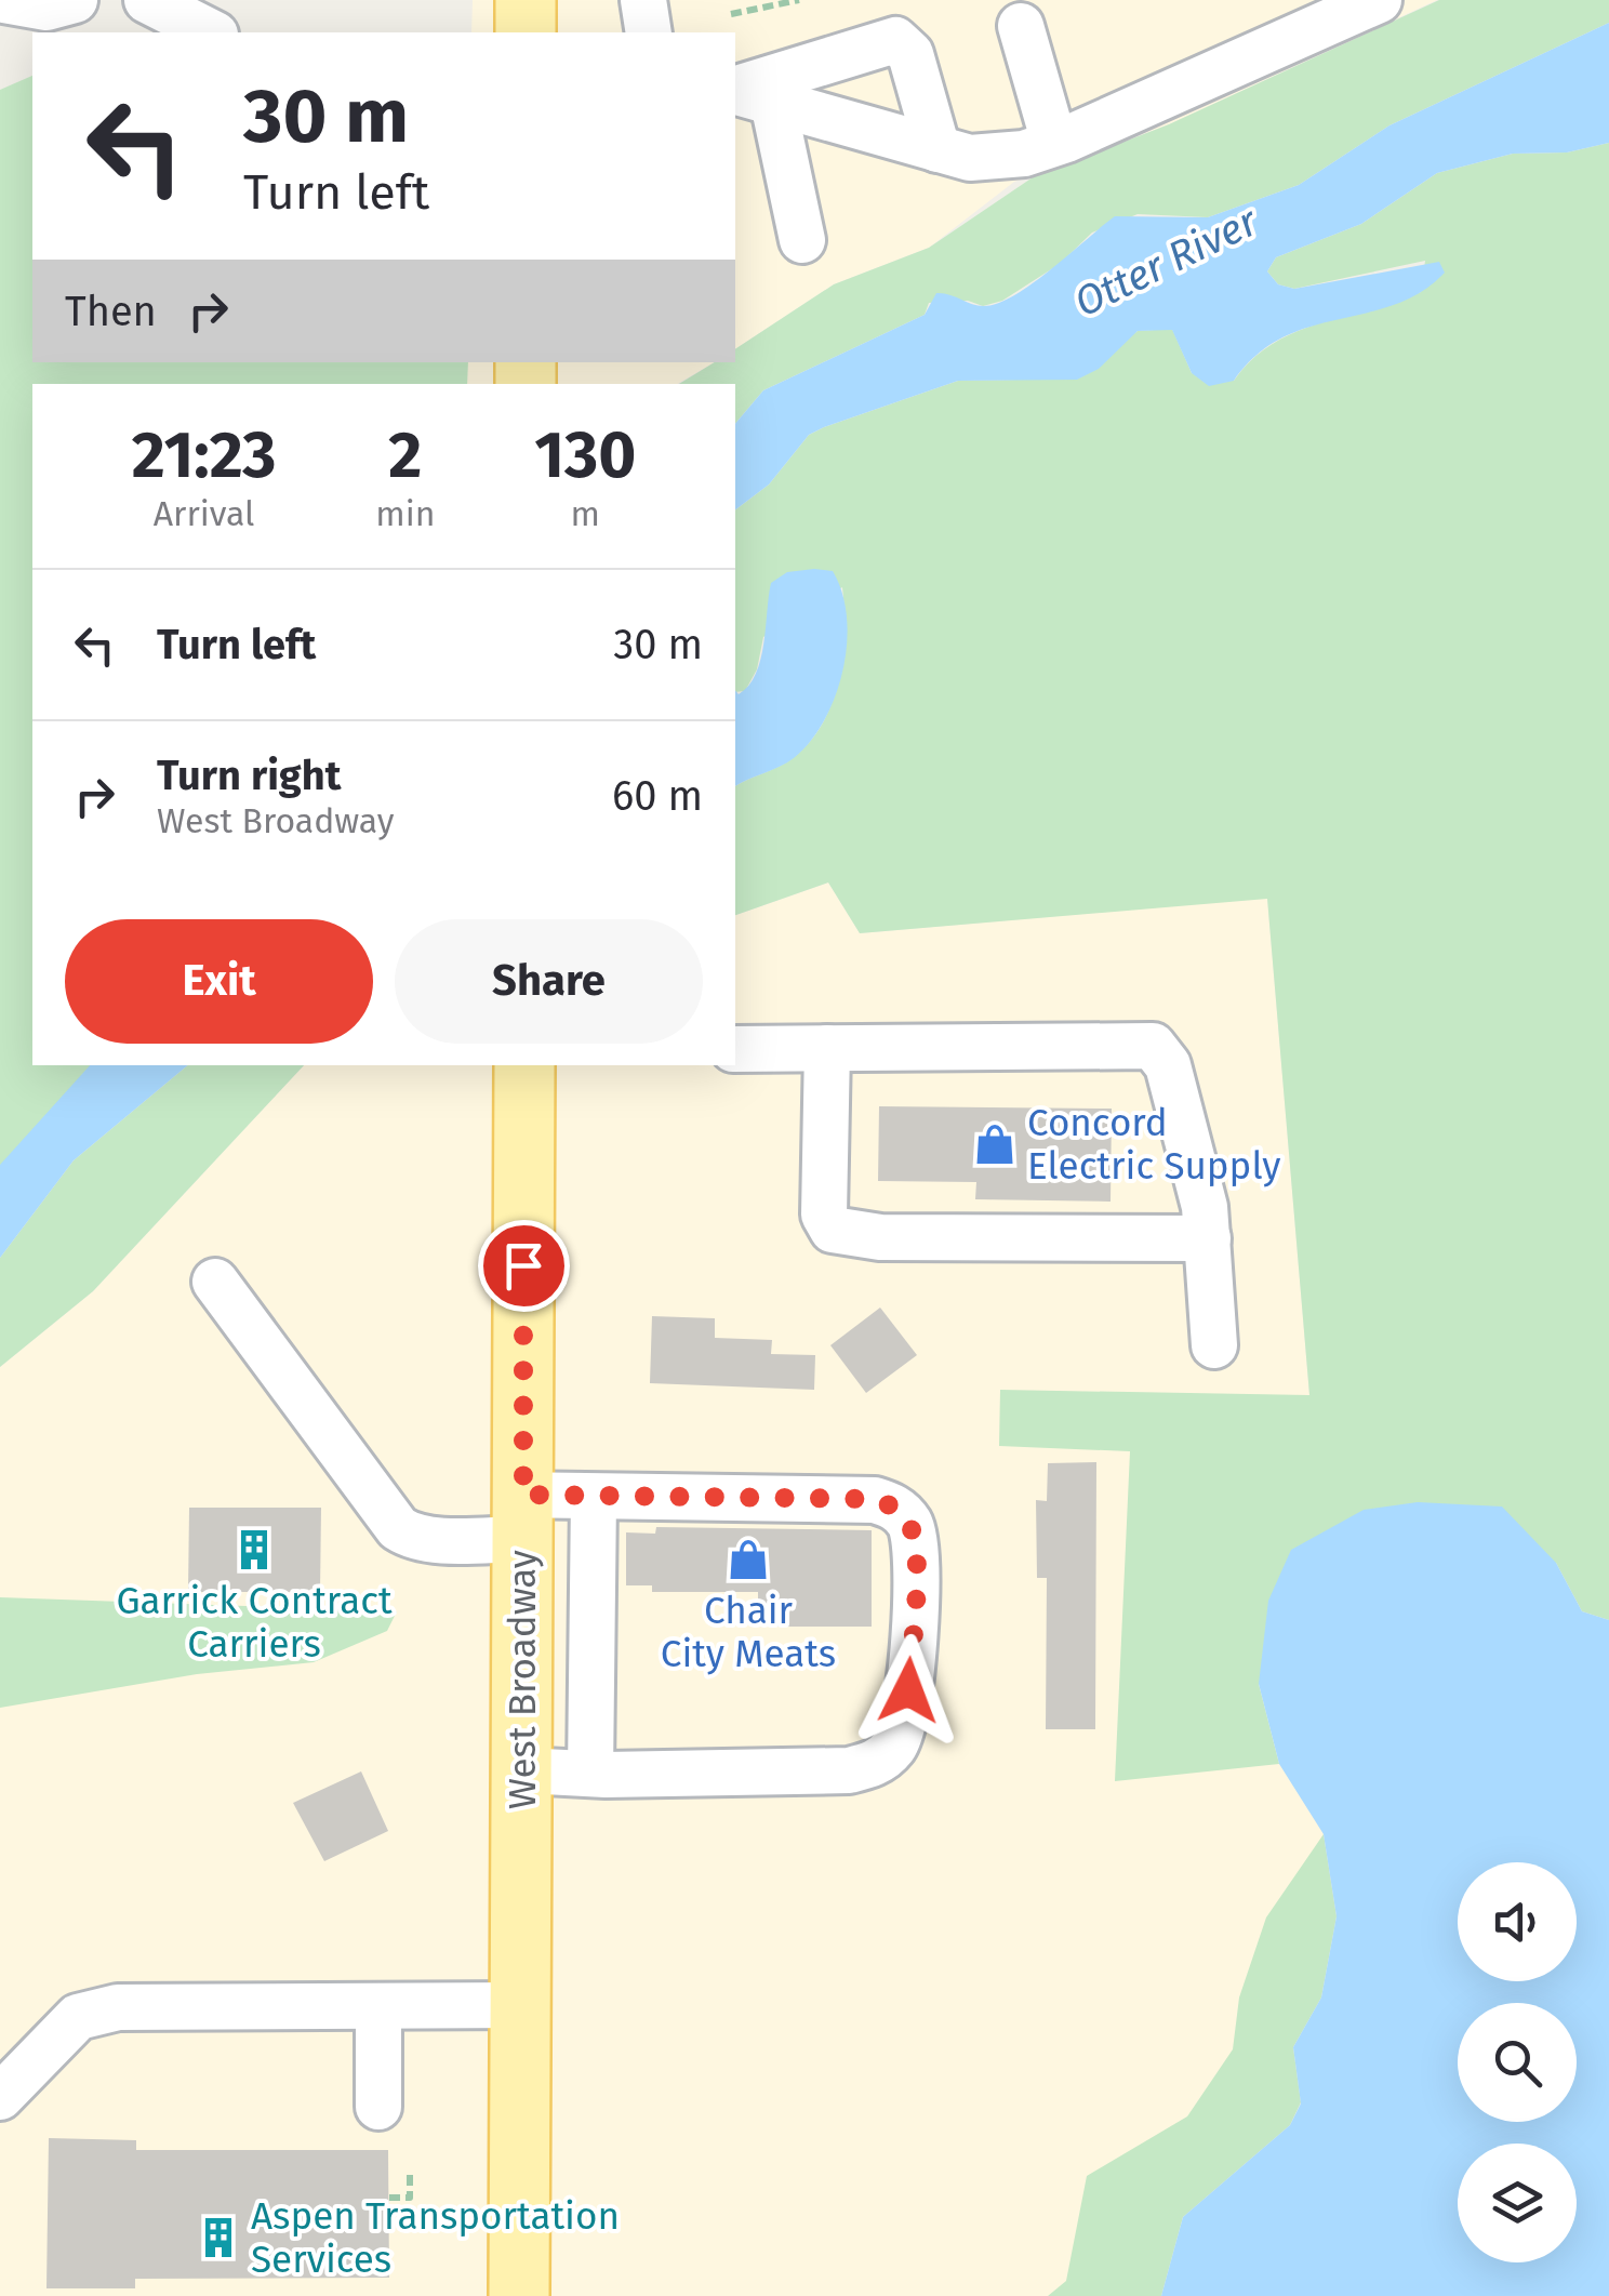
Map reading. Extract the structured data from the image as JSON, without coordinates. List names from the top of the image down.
{
  "streets": {
    "main road": ["West Broadway"]
  },
  "water": ["Otter River"],
  "places": {
    "shop": ["Concord Electric Supply", "Chair City Meats"],
    "building": ["Garrick Contract Carriers", "Aspen Transportation Services"]
  },
  "page": {
    "turn": ["30 m", "Turn left"],
    "then": "Then",
    "eta": [
      "21:23",
      "Arrival",
      "2",
      "min",
      "130",
      "m"
    ],
    "list": [
      {
        "name": "Turn left",
        "value": "30 m"
      },
      {
        "name": "Turn right",
        "note": "West Broadway",
        "value": "60 m"
      }
    ],
    "buttons": ["Exit", "Share"]
  }
}
